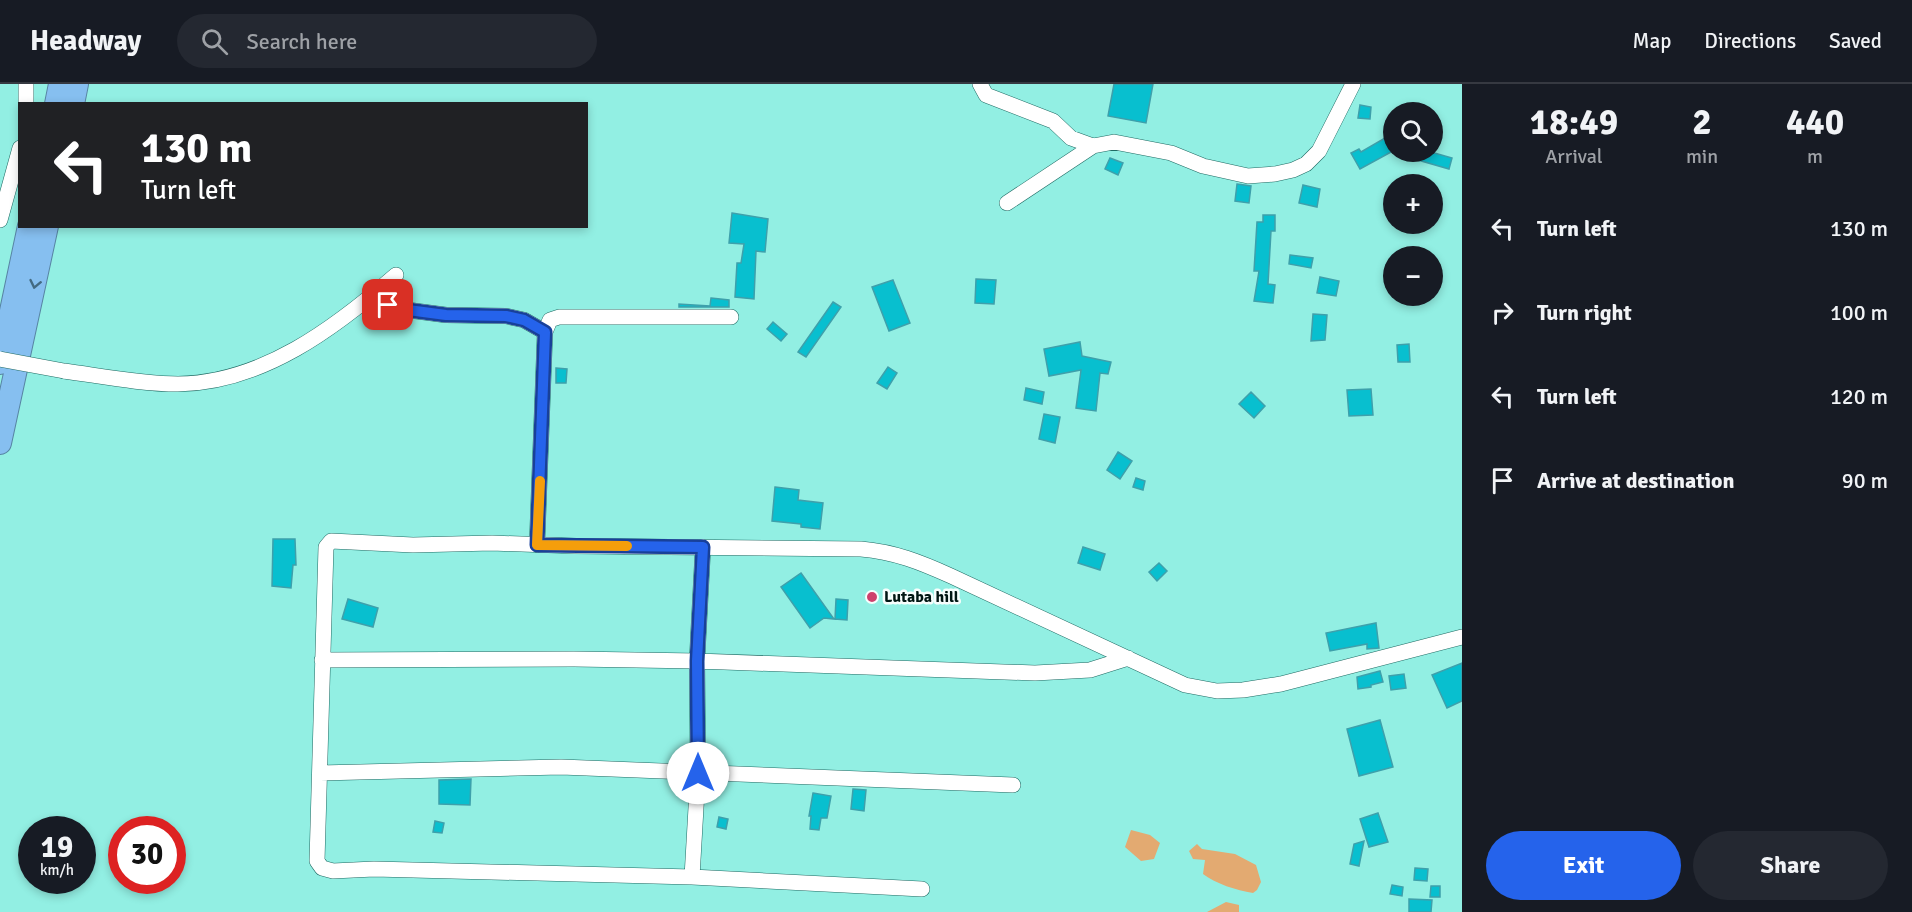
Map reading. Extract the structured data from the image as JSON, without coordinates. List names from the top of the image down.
{
  "places": ["Lutaba hill"],
  "page": {
    "header": "Headway",
    "search": "Search here",
    "nav": ["Map", "Directions", "Saved"],
    "eta": [
      "18:49",
      "Arrival",
      "2",
      "min",
      "440",
      "m"
    ],
    "map_buttons": ["+", "−"],
    "turn": ["130 m", "Turn left"],
    "list": [
      {
        "name": "Turn left",
        "value": "130 m"
      },
      {
        "name": "Turn right",
        "value": "100 m"
      },
      {
        "name": "Turn left",
        "value": "120 m"
      },
      {
        "name": "Arrive at destination",
        "value": "90 m"
      }
    ],
    "speed": "19 km/h",
    "limit": "30",
    "buttons": ["Exit", "Share"]
  }
}
